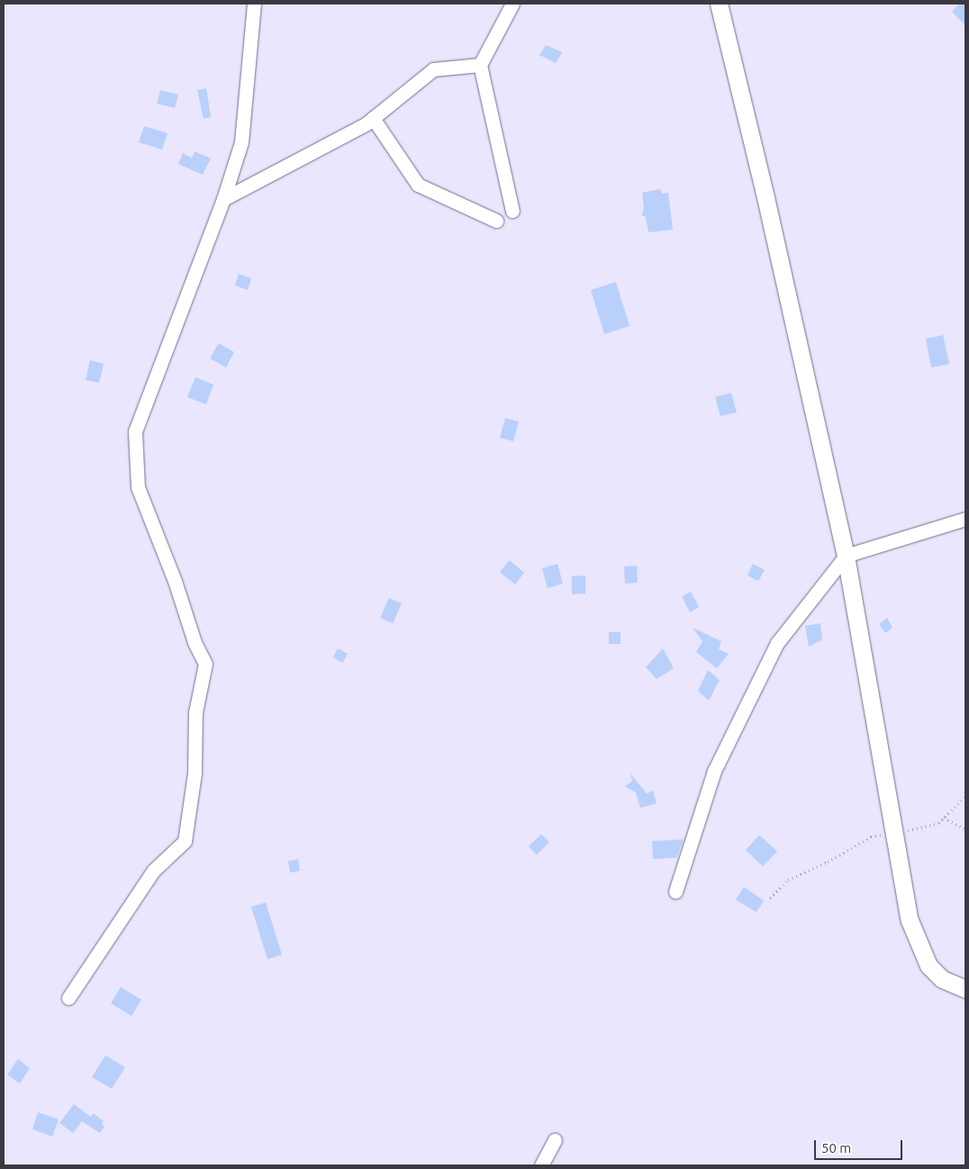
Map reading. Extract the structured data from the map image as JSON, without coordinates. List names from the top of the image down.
{
  "scale_bar": "50 m"
}
